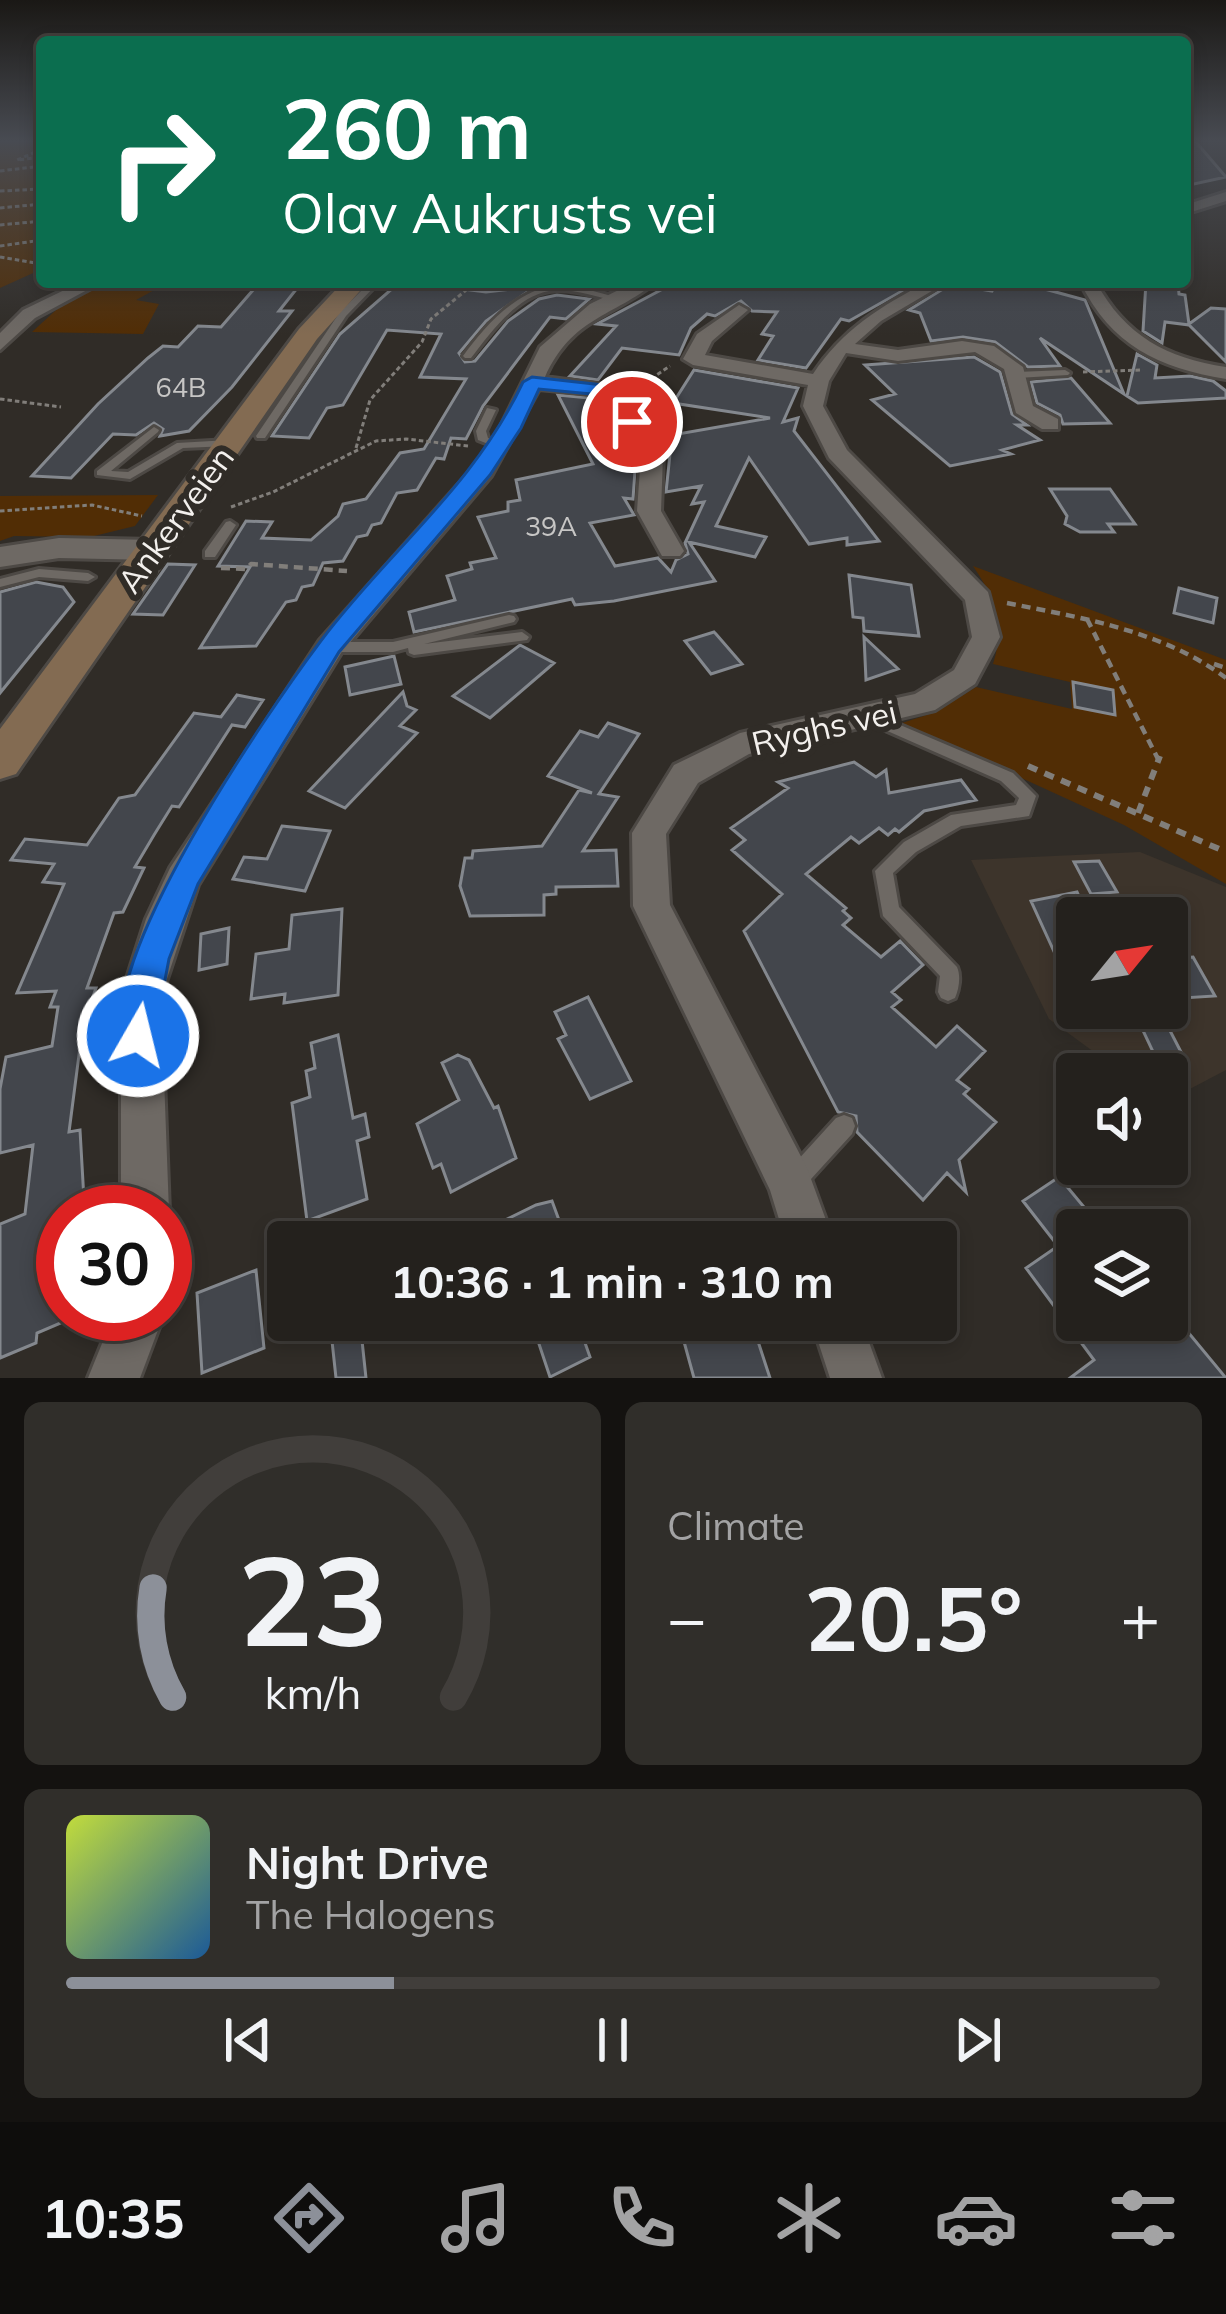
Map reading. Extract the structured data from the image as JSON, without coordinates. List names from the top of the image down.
{
  "streets": {
    "main road": ["Ankerveien"],
    "street": ["Ryghs vei"]
  },
  "house_numbers": ["64B", "39A"],
  "north": "top right",
  "page": {
    "turn": ["260 m", "Olav Aukrusts vei"],
    "limit": "30",
    "trip": "10:36 · 1 min · 310 m",
    "tile": "Climate",
    "heat": ["−", "20.5°", "+"],
    "song": ["Night Drive", "The Halogens"],
    "tabs": "10:35",
    "gauge": ["23", "km/h"]
  }
}
